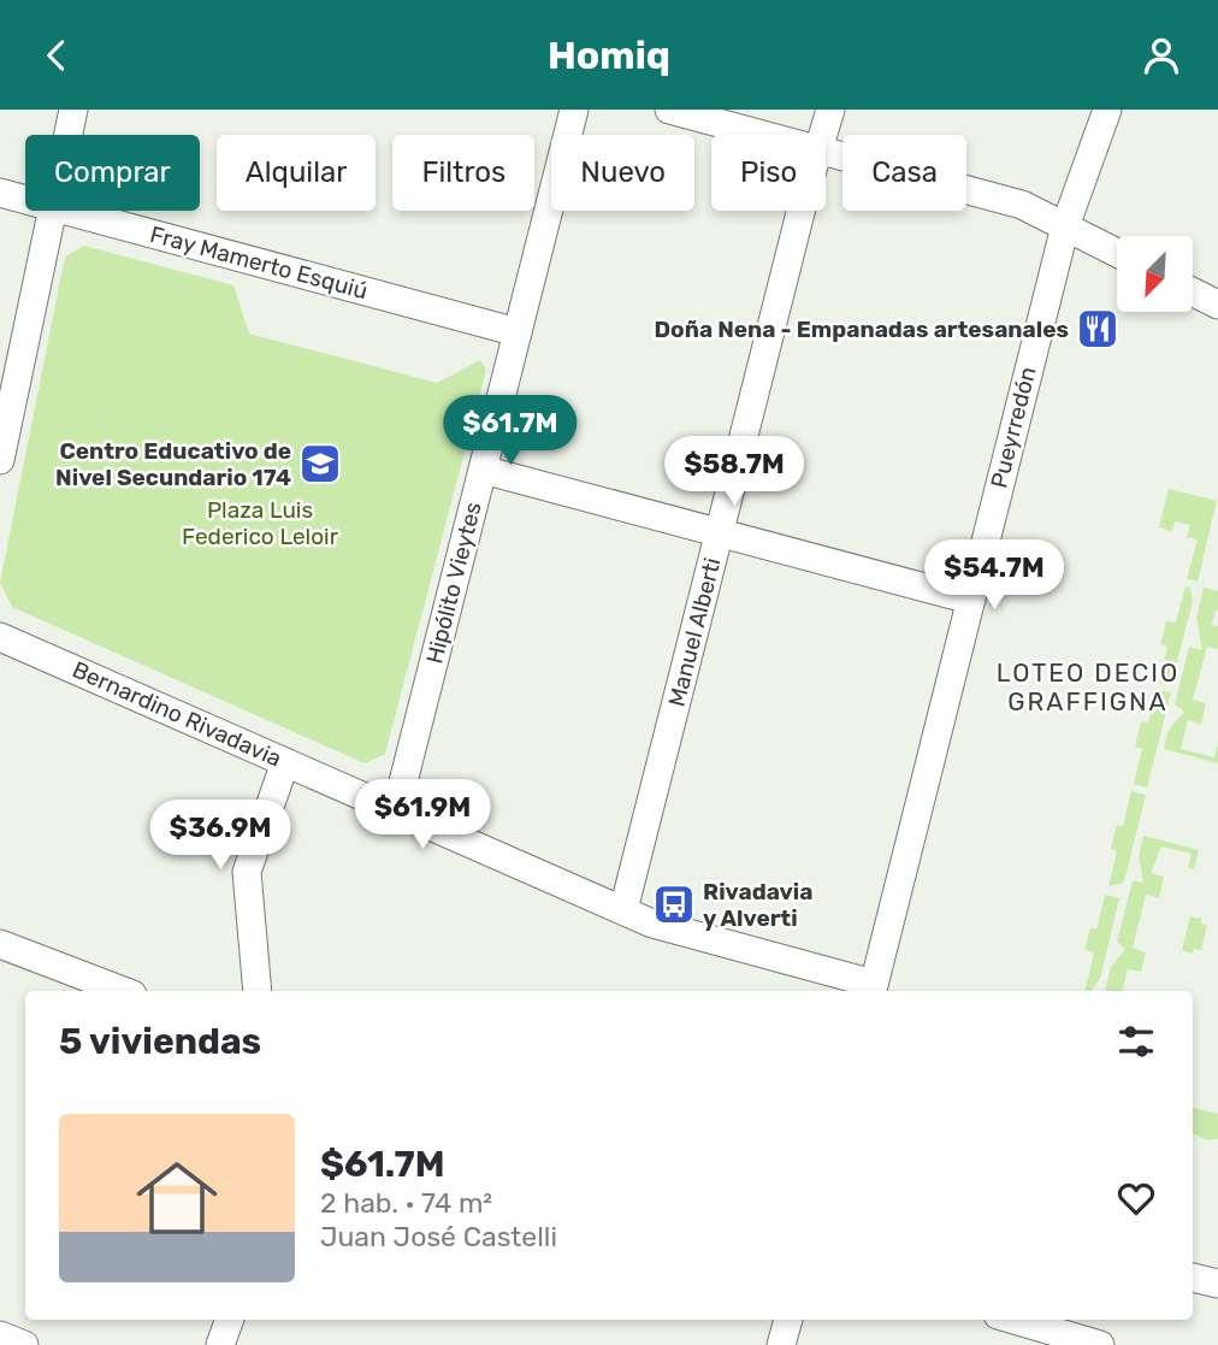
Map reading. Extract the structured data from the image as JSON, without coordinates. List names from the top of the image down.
{
  "streets": {
    "street": [
      "Fray Mamerto Esquiú",
      "Pueyrredón",
      "Hipólito Vieytes",
      "Manuel Alberti",
      "Bernardino Rivadavia"
    ]
  },
  "crossings": [
    ["Fray Mamerto Esquiú", "Hipólito Vieytes"],
    ["Pueyrredón", "Bernardino Rivadavia"],
    ["Hipólito Vieytes", "Bernardino Rivadavia"],
    ["Manuel Alberti", "Bernardino Rivadavia"]
  ],
  "districts": ["LOTEO DECIO GRAFFIGNA"],
  "parks": ["Plaza Luis Federico Leloir"],
  "places": {
    "restaurant": ["Doña Nena - Empanadas artesanales"],
    "school or university": ["Centro Educativo de Nivel Secundario 174"],
    "bus stop": ["Rivadavia y Alverti"]
  },
  "north": "bottom left",
  "page": {
    "header": "Homiq",
    "chip": [
      "Comprar",
      "Alquilar",
      "Filtros",
      "Nuevo",
      "Piso",
      "Casa"
    ],
    "price": [
      "$61.7M",
      "$58.7M",
      "$54.7M",
      "$61.9M",
      "$36.9M"
    ],
    "heading": "5 viviendas",
    "list": [
      {
        "name": "$61.7M",
        "note": "2 hab. · 74 m² · Juan José Castelli"
      }
    ]
  }
}
